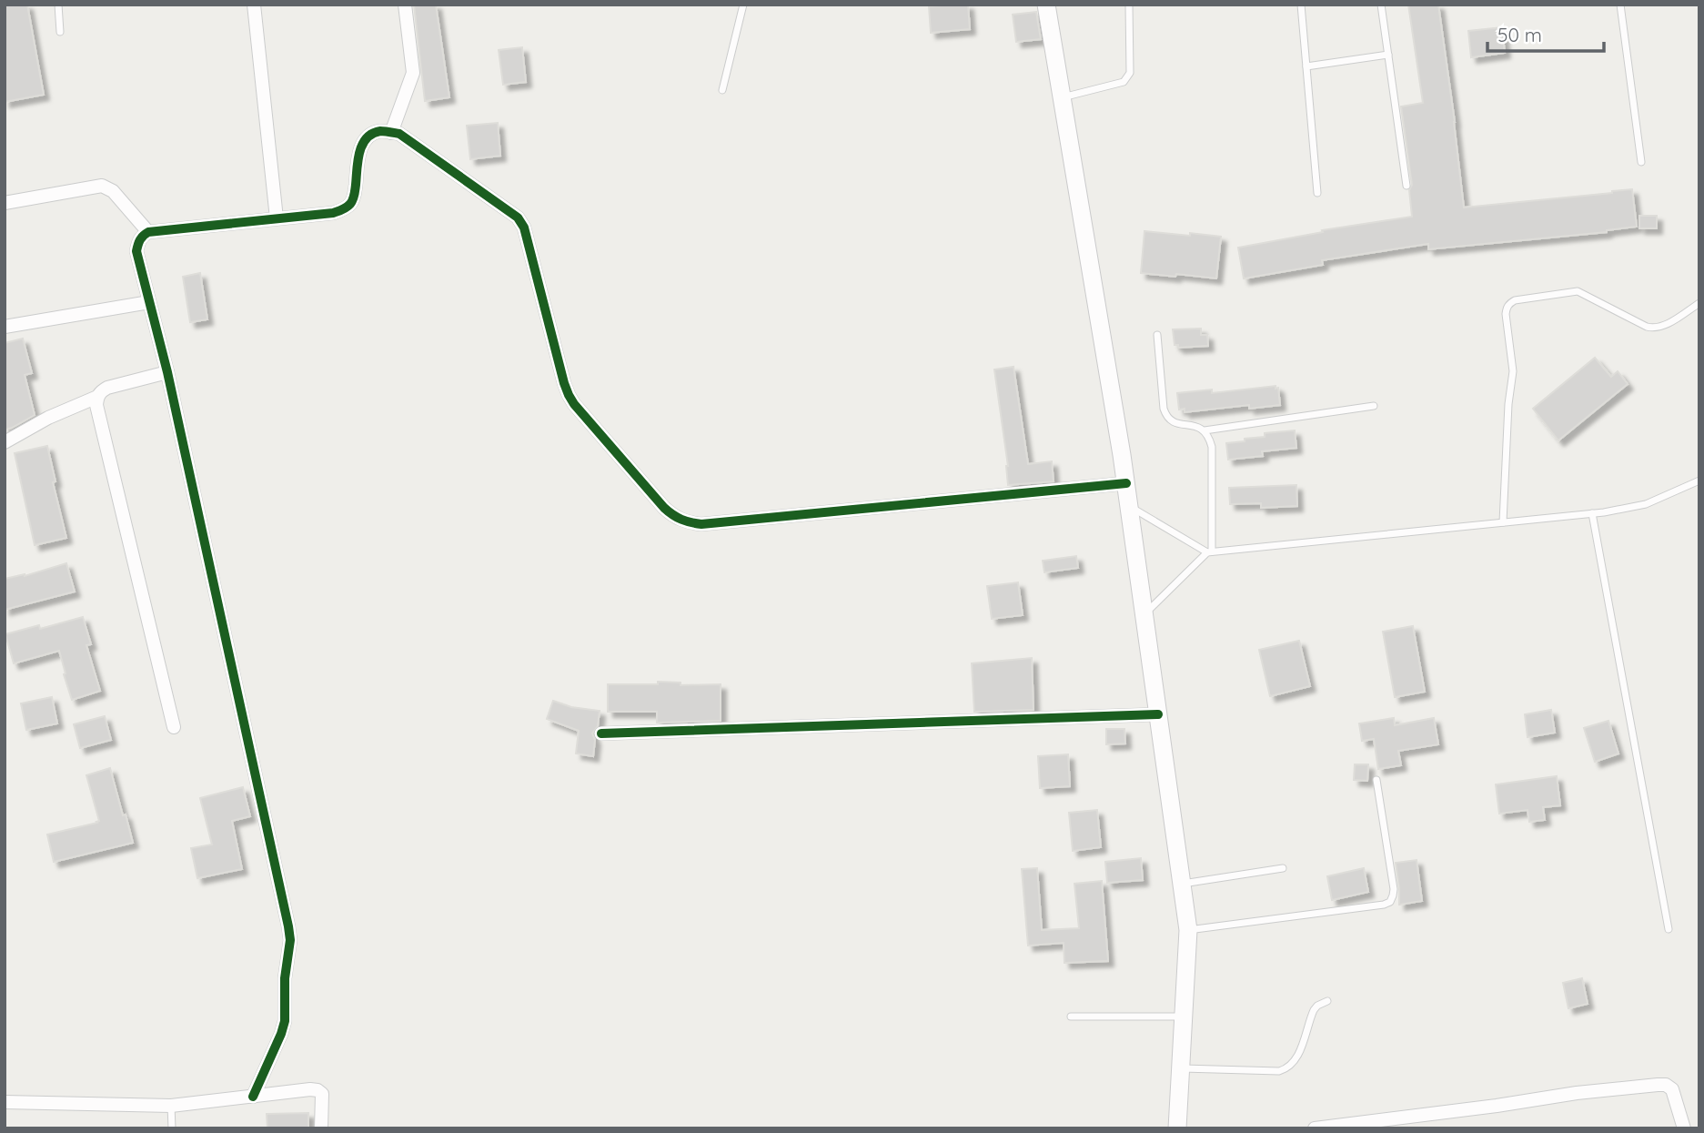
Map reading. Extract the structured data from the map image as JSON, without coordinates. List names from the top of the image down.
{
  "scale_bar": "50 m"
}
